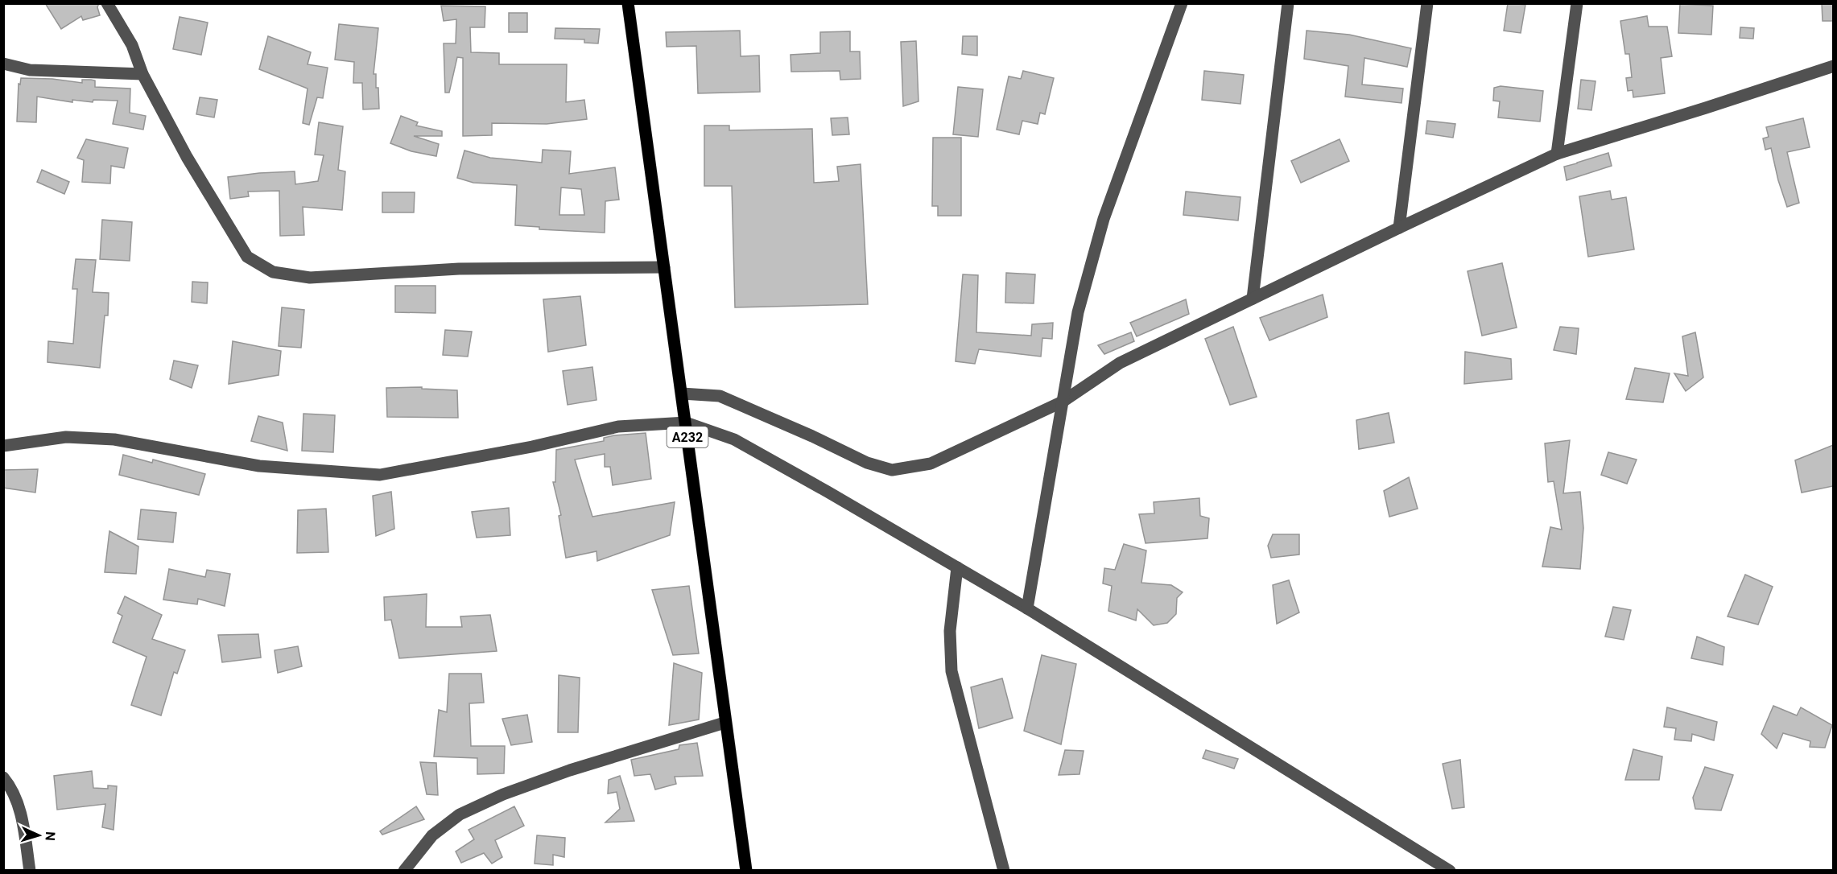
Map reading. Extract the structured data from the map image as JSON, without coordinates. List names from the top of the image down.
{
  "streets": {
    "main road": ["A232"]
  },
  "north": "right"
}
